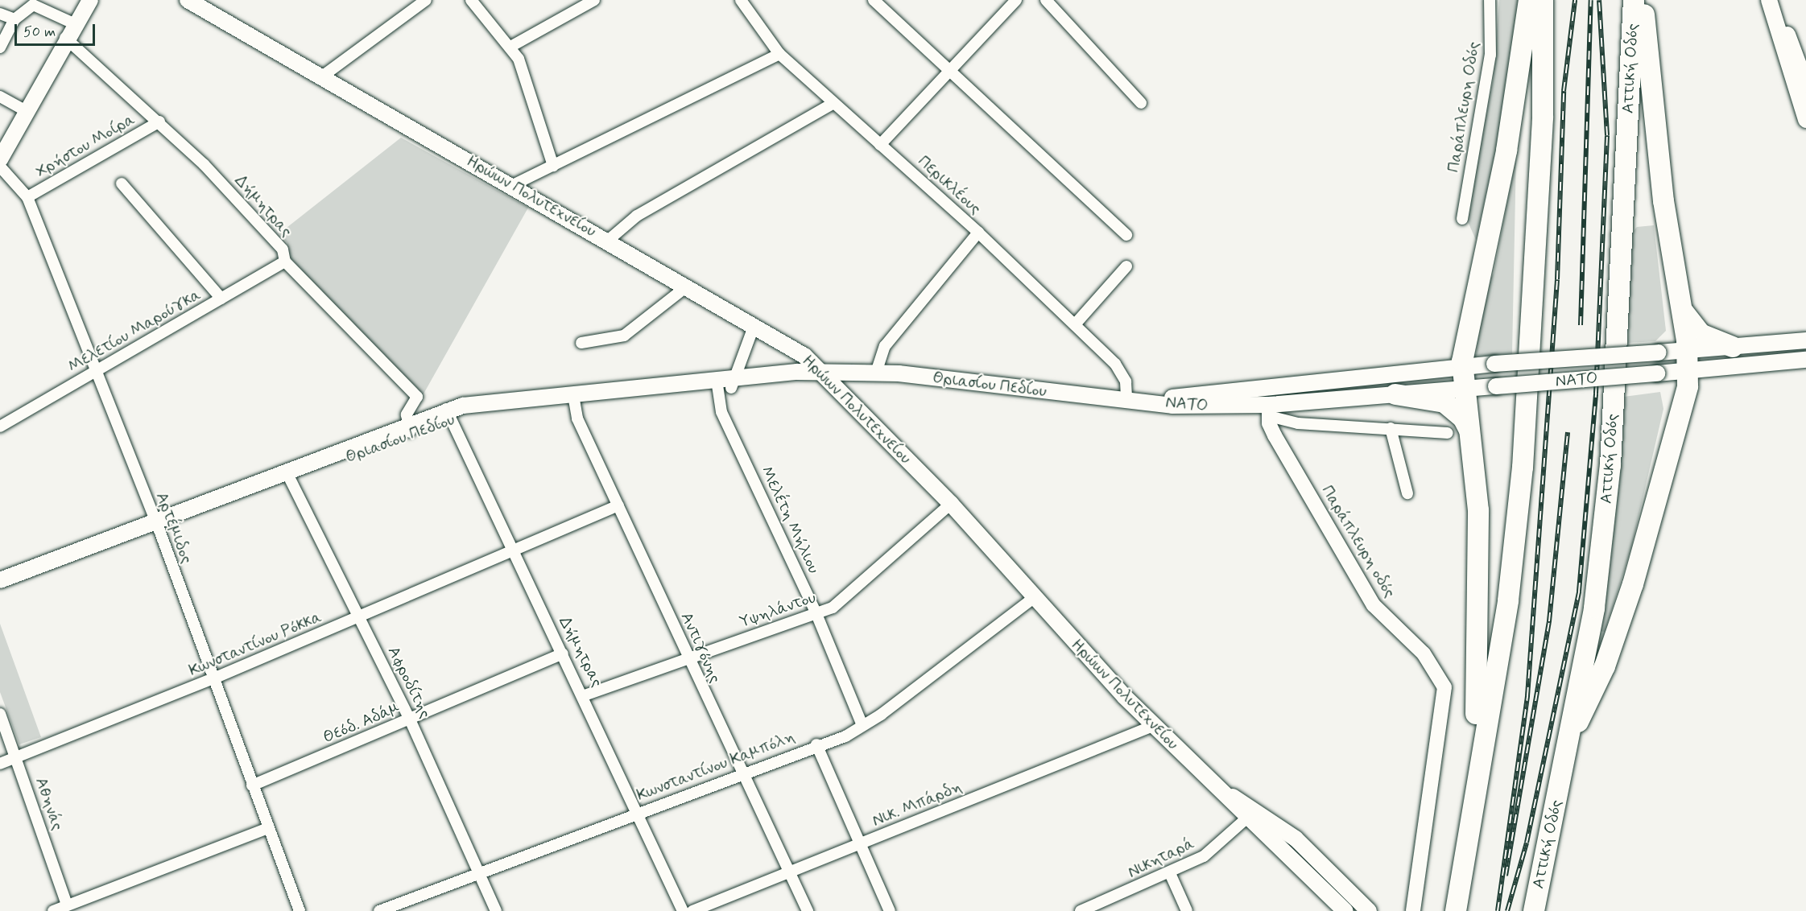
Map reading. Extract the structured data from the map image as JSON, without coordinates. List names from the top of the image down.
{
  "streets": {
    "highway": ["Αττική Οδός"],
    "main road": ["Ηρώων Πολυτεχνείου", "ΝΑΤΟ", "Θριασίου Πεδίου"],
    "street": [
      "Παράπλευρη Οδός",
      "Χρήστου Μοίρα",
      "Περικλέους",
      "Δήμητρας",
      "Μελετίου Μαρούγκα",
      "Μελέτη Μήλιου",
      "Αρτέμιδος",
      "Παράπλευρη οδός",
      "Υψηλάντου",
      "Κωνσταντίνου Ρόκκα",
      "Αντιγόνης",
      "Αφροδίτης",
      "Θεόδ. Αδάμ",
      "Κωνσταντίνου Καμπόλη",
      "Αθηνάς",
      "Νικ. Μπάρδη",
      "Νικηταρά"
    ]
  },
  "crossings": [
    ["Χρήστου Μοίρα", "Δήμητρας"],
    ["Χρήστου Μοίρα", "Αρτέμιδος"],
    ["Περικλέους", "Θριασίου Πεδίου"],
    ["Ηρώων Πολυτεχνείου", "Θριασίου Πεδίου"],
    ["Ηρώων Πολυτεχνείου", "Υψηλάντου"],
    ["Ηρώων Πολυτεχνείου", "Κωνσταντίνου Καμπόλη"],
    ["Ηρώων Πολυτεχνείου", "Νικ. Μπάρδη"],
    ["Ηρώων Πολυτεχνείου", "Νικηταρά"],
    ["Δήμητρας", "Μελετίου Μαρούγκα"],
    ["Δήμητρας", "Θριασίου Πεδίου"],
    ["Δήμητρας", "Υψηλάντου"],
    ["Δήμητρας", "Κωνσταντίνου Ρόκκα"],
    ["Δήμητρας", "Θεόδ. Αδάμ"],
    ["Δήμητρας", "Κωνσταντίνου Καμπόλη"],
    ["Μελετίου Μαρούγκα", "Αρτέμιδος"],
    ["ΝΑΤΟ", "Θριασίου Πεδίου"],
    ["ΝΑΤΟ", "Παράπλευρη οδός"],
    ["Θριασίου Πεδίου", "Μελέτη Μήλιου"],
    ["Θριασίου Πεδίου", "Αρτέμιδος"],
    ["Θριασίου Πεδίου", "Αντιγόνης"],
    ["Θριασίου Πεδίου", "Αφροδίτης"],
    ["Μελέτη Μήλιου", "Υψηλάντου"],
    ["Μελέτη Μήλιου", "Κωνσταντίνου Καμπόλη"],
    ["Αρτέμιδος", "Κωνσταντίνου Ρόκκα"],
    ["Αρτέμιδος", "Θεόδ. Αδάμ"],
    ["Υψηλάντου", "Αντιγόνης"],
    ["Κωνσταντίνου Ρόκκα", "Αντιγόνης"],
    ["Κωνσταντίνου Ρόκκα", "Αφροδίτης"],
    ["Κωνσταντίνου Ρόκκα", "Αθηνάς"],
    ["Αντιγόνης", "Κωνσταντίνου Καμπόλη"],
    ["Αντιγόνης", "Νικ. Μπάρδη"],
    ["Αφροδίτης", "Θεόδ. Αδάμ"],
    ["Αφροδίτης", "Κωνσταντίνου Καμπόλη"]
  ],
  "scale_bar": "50 m"
}
